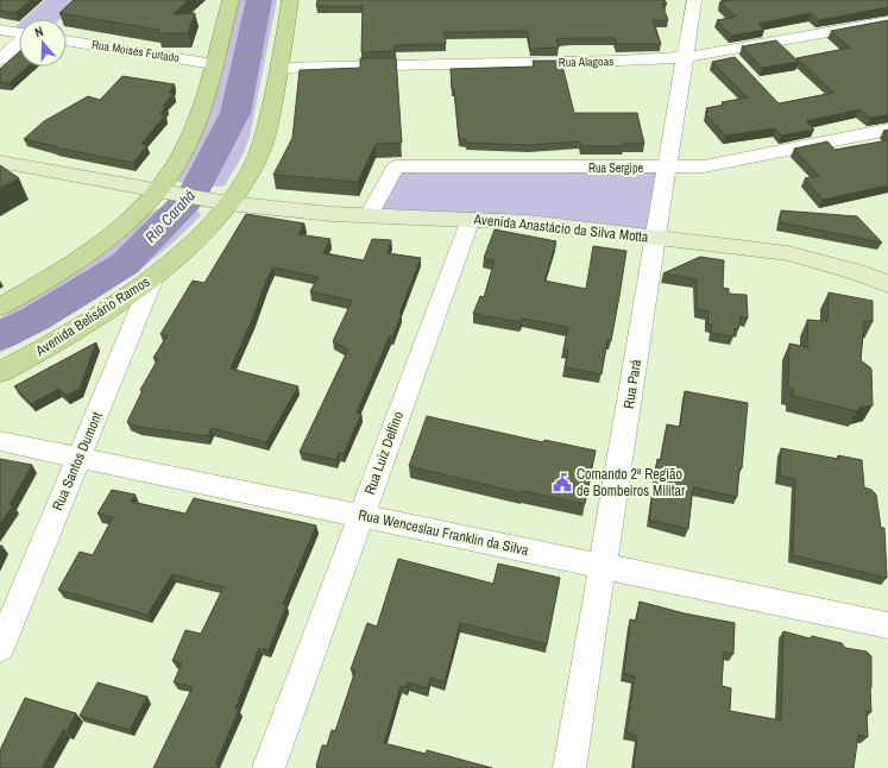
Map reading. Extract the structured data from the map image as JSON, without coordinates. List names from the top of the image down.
{
  "streets": {
    "main road": ["Avenida Anastácio da Silva Motta", "Avenida Belisário Ramos"],
    "street": [
      "Rua Moisés Furtado",
      "Rua Alagoas",
      "Rua Sergipe",
      "Rua Pará",
      "Rua Luiz Delfino",
      "Rua Santos Dumont",
      "Rua Wenceslau Franklin da Silva"
    ]
  },
  "crossings": [
    ["Rua Alagoas", "Avenida Belisário Ramos"],
    ["Rua Alagoas", "Rua Pará"],
    ["Rua Sergipe", "Avenida Anastácio da Silva Motta"],
    ["Rua Sergipe", "Rua Pará"],
    ["Avenida Anastácio da Silva Motta", "Avenida Belisário Ramos"],
    ["Avenida Anastácio da Silva Motta", "Rua Pará"],
    ["Avenida Anastácio da Silva Motta", "Rua Luiz Delfino"],
    ["Avenida Belisário Ramos", "Rua Santos Dumont"],
    ["Rua Pará", "Rua Wenceslau Franklin da Silva"],
    ["Rua Luiz Delfino", "Rua Wenceslau Franklin da Silva"],
    ["Rua Santos Dumont", "Rua Wenceslau Franklin da Silva"]
  ],
  "water": ["Rio Carahá"],
  "places": {
    "public building": ["Comando 2ª Região de Bombeiros Militar"]
  },
  "north": "top"
}
